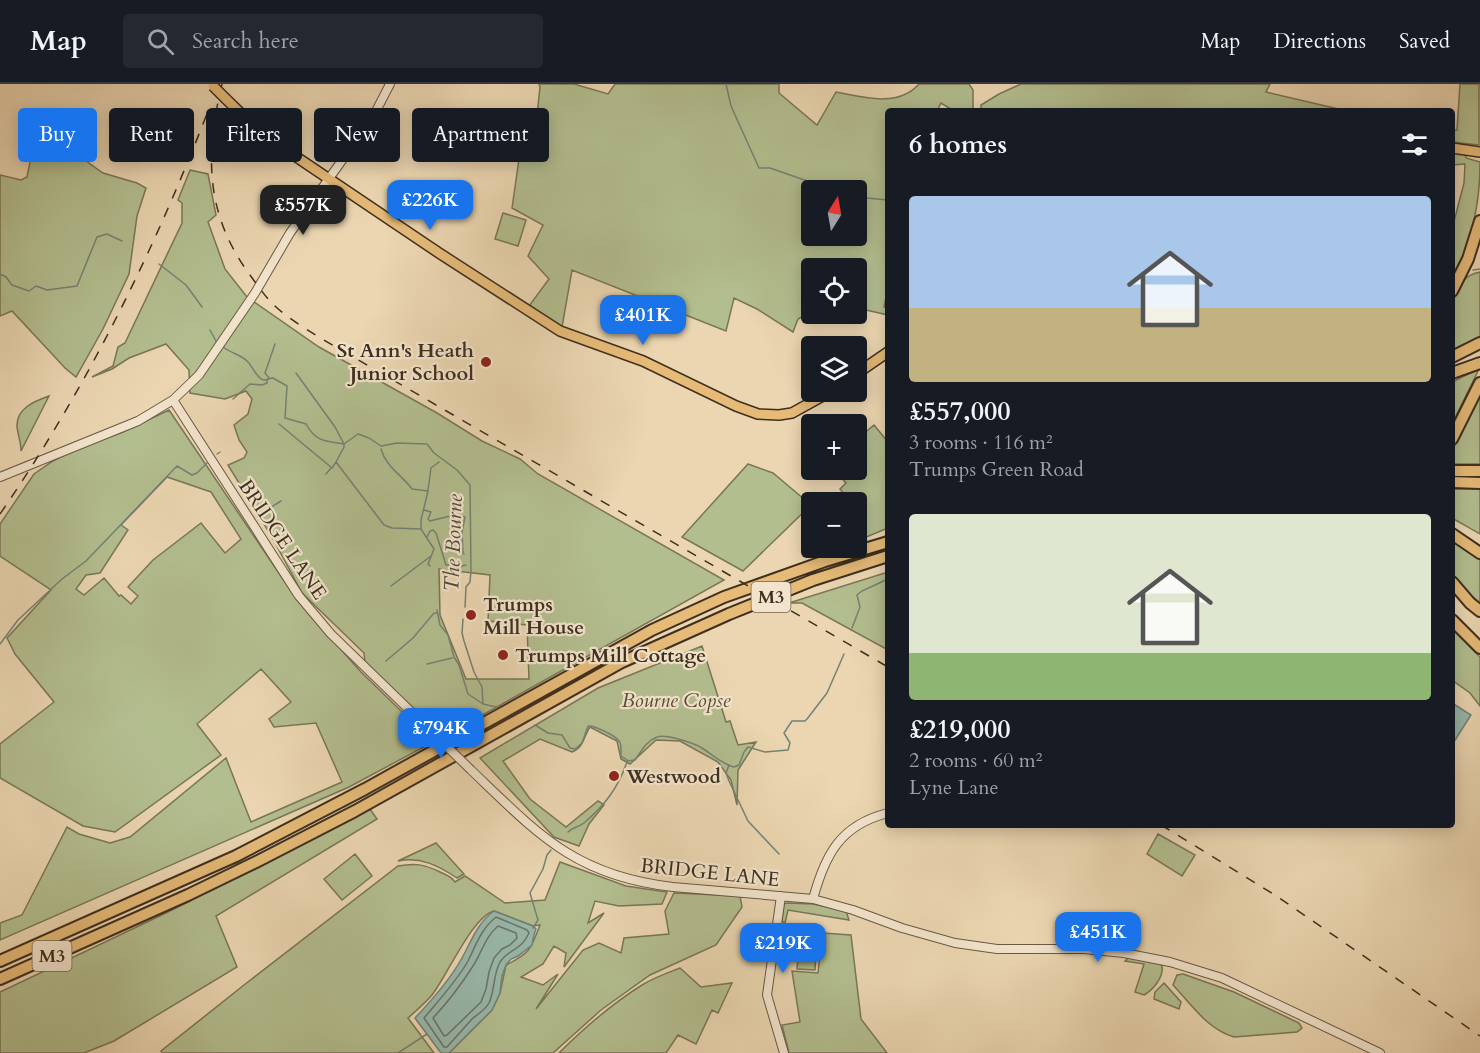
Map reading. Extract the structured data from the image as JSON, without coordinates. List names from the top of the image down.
{
  "streets": {
    "highway": ["M3"],
    "street": ["BRIDGE LANE"]
  },
  "water": ["The Bourne"],
  "parks": ["Bourne Copse"],
  "places": [
    "St Ann's Heath Junior School",
    "Trumps Mill House",
    "Trumps Mill Cottage",
    "Westwood"
  ],
  "north": "top",
  "page": {
    "header": "Map",
    "search": "Search here",
    "nav": ["Map", "Directions", "Saved"],
    "chip": [
      "Buy",
      "Rent",
      "Filters",
      "New",
      "Apartment"
    ],
    "heading": "6 homes",
    "map_buttons": ["+", "−"],
    "price": [
      "£226K",
      "£557K",
      "£401K",
      "£794K",
      "£451K",
      "£219K"
    ],
    "list": [
      {
        "name": "£557,000",
        "note": "3 rooms · 116 m² · Trumps Green Road"
      },
      {
        "name": "£219,000",
        "note": "2 rooms · 60 m² · Lyne Lane"
      }
    ]
  }
}
